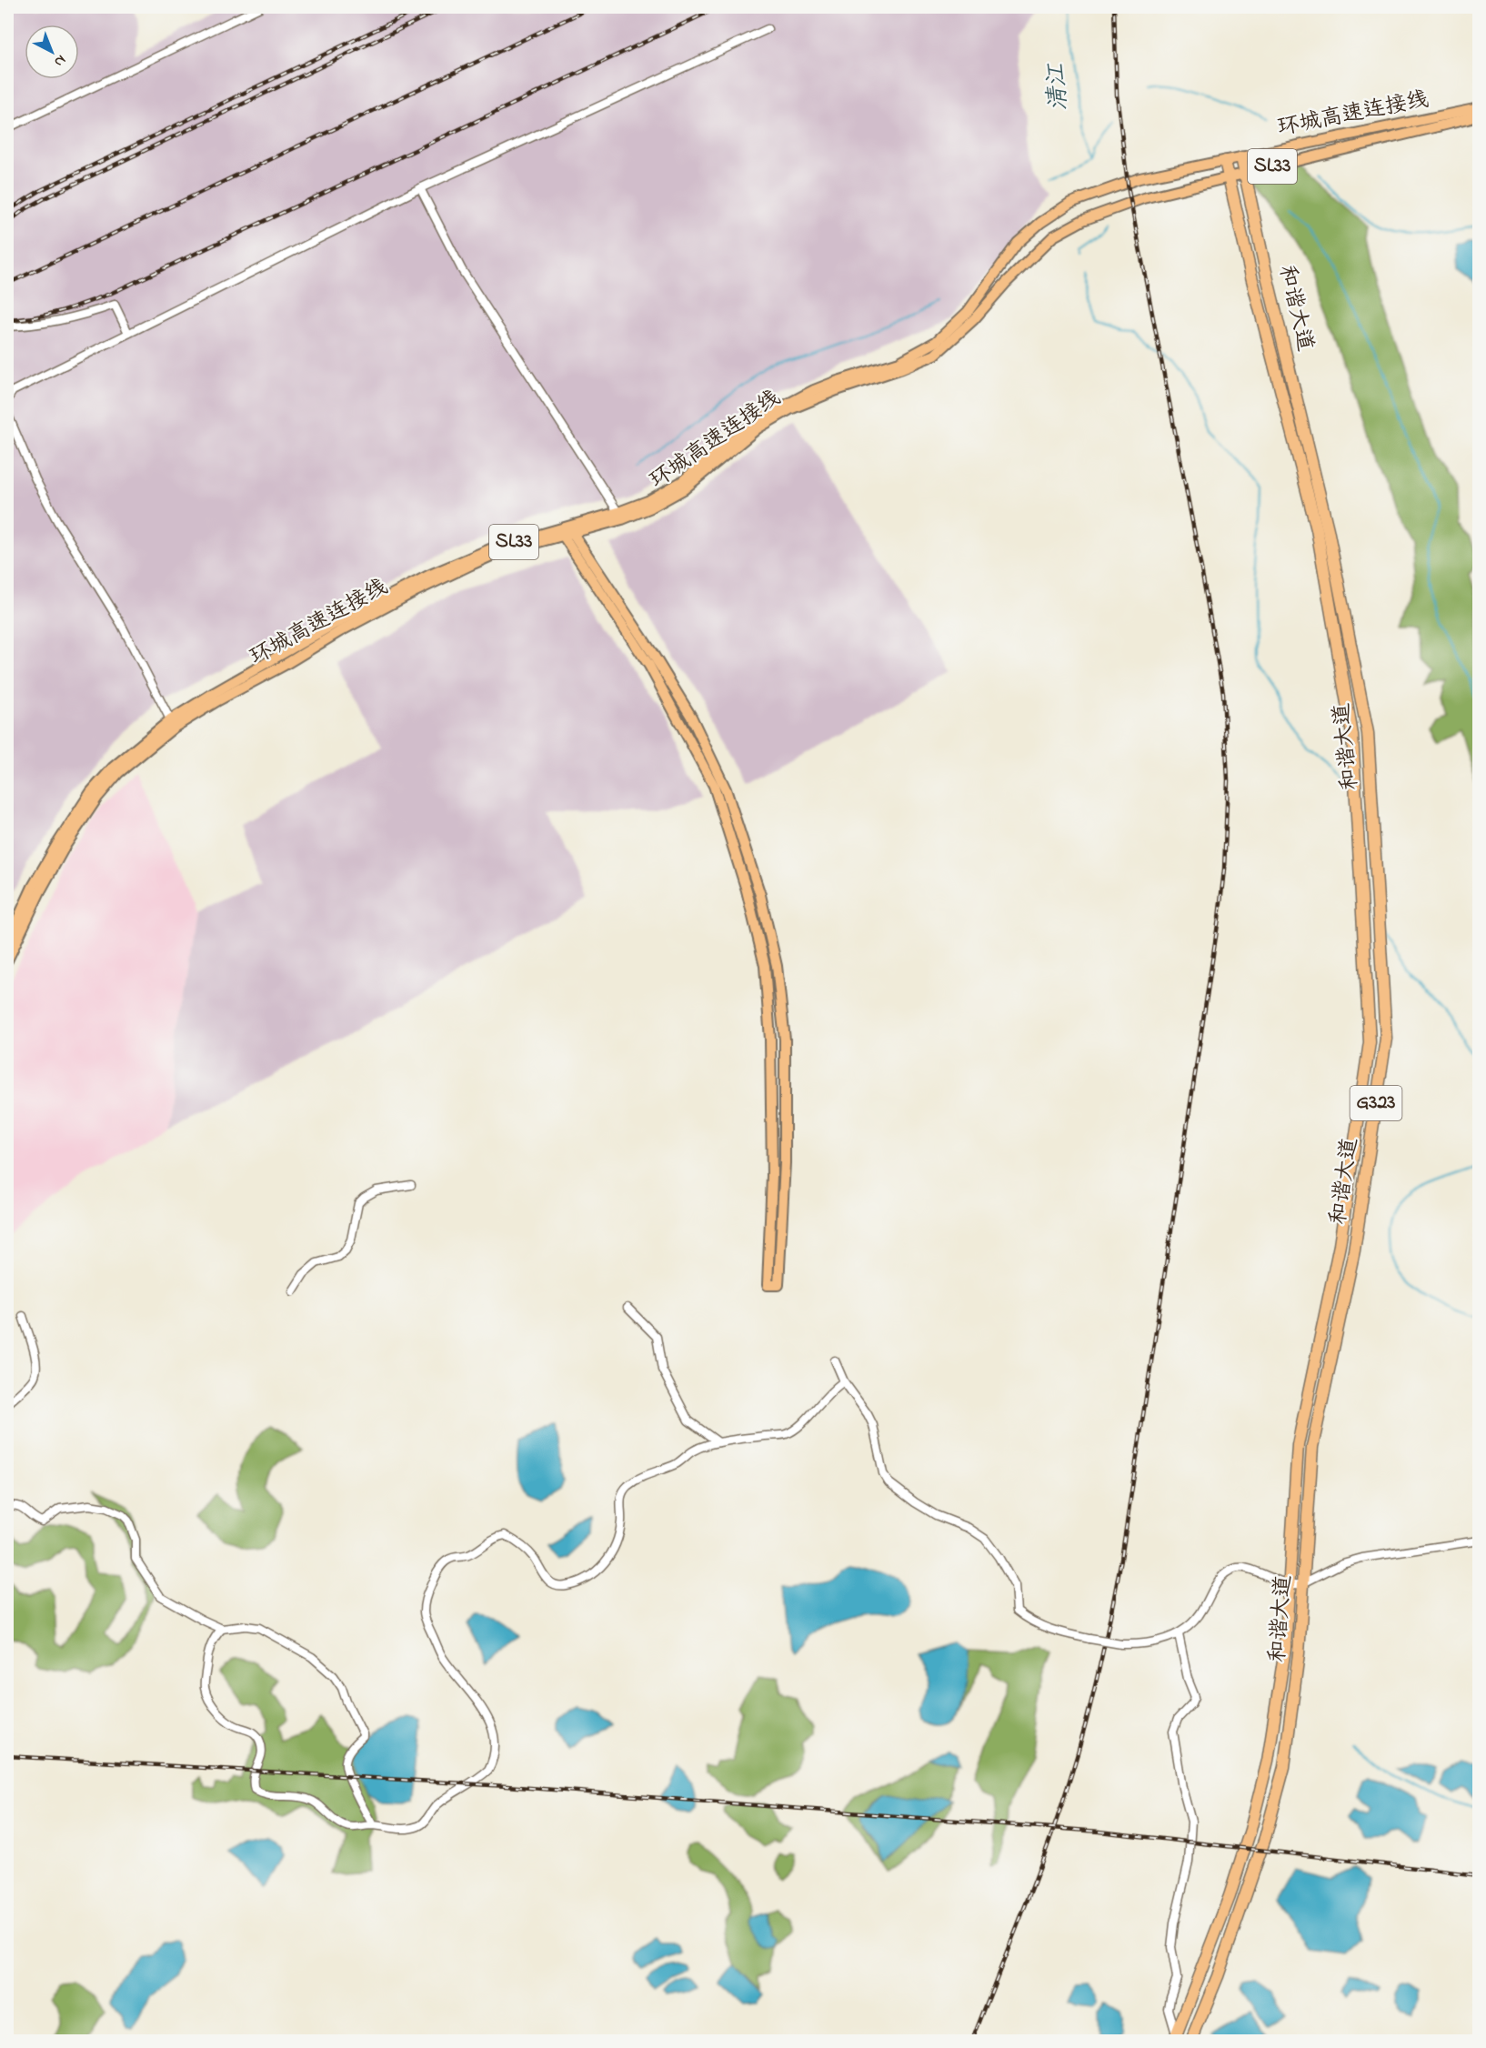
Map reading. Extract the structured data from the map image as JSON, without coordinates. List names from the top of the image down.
{
  "streets": {
    "highway": ["和谐大道", "G323"],
    "main road": ["环城高速连接线", "SL33"]
  },
  "crossings": [
    ["环城高速连接线", "和谐大道"]
  ],
  "water": ["清江"],
  "north": "bottom right"
}
